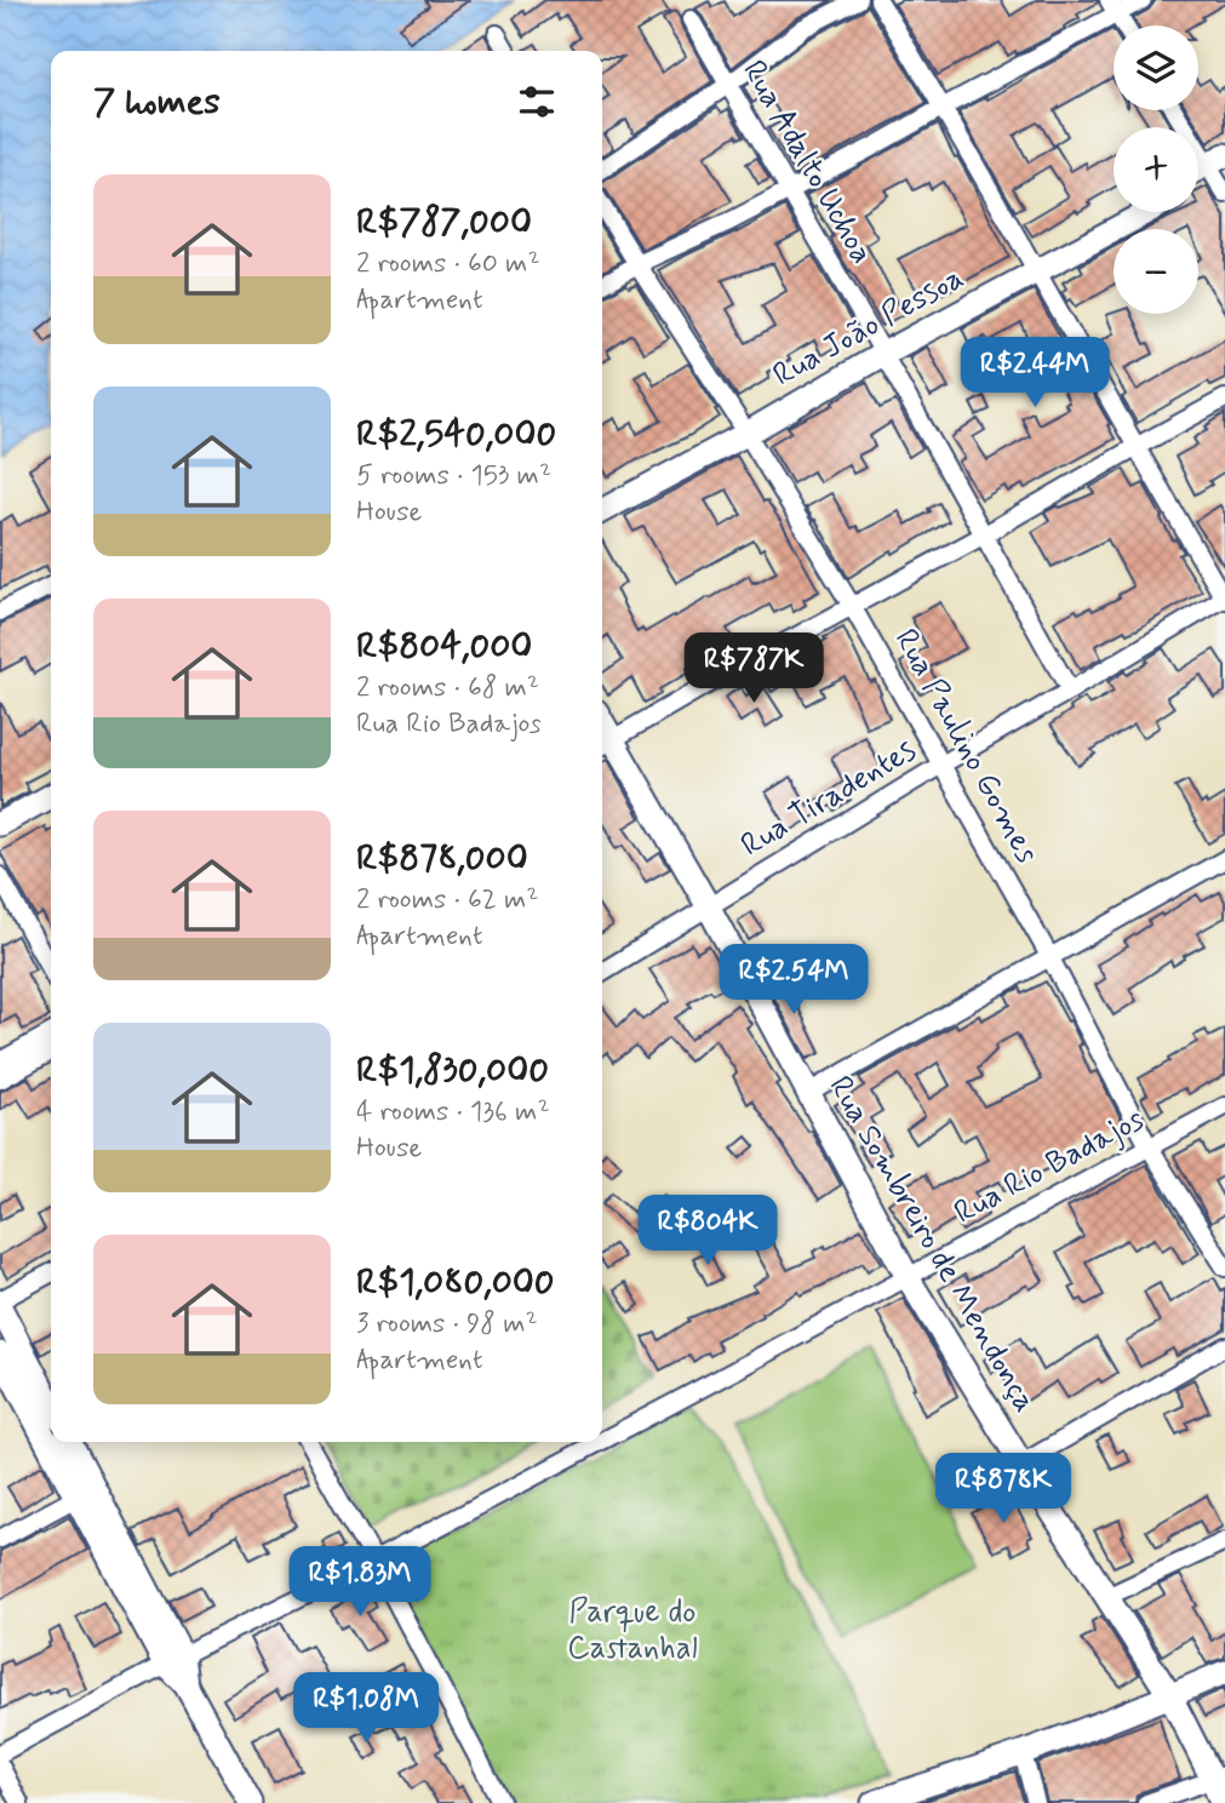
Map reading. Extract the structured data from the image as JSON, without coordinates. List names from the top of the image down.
{
  "streets": {
    "street": [
      "Rua Adalto Uchoa",
      "Rua João Pessoa",
      "Rua Paulino Gomes",
      "Rua Tiradentes",
      "Rua Rio Badajos",
      "Rua Sombreiro de Mendonça"
    ]
  },
  "crossings": [
    ["Rua Adalto Uchoa", "Rua João Pessoa"],
    ["Rua Adalto Uchoa", "Rua Tiradentes"],
    ["Rua João Pessoa", "Rua Paulino Gomes"],
    ["Rua Paulino Gomes", "Rua Tiradentes"],
    ["Rua Paulino Gomes", "Rua Rio Badajos"],
    ["Rua Tiradentes", "Rua Sombreiro de Mendonça"],
    ["Rua Rio Badajos", "Rua Sombreiro de Mendonça"]
  ],
  "parks": ["Parque do Castanhal"],
  "page": {
    "map_buttons": ["+", "−"],
    "heading": "7 homes",
    "list": [
      {
        "name": "R$787,000",
        "note": "2 rooms · 60 m² · Apartment"
      },
      {
        "name": "R$2,540,000",
        "note": "5 rooms · 153 m² · House"
      },
      {
        "name": "R$804,000",
        "note": "2 rooms · 68 m² · Rua Rio Badajos"
      },
      {
        "name": "R$878,000",
        "note": "2 rooms · 62 m² · Apartment"
      },
      {
        "name": "R$1,830,000",
        "note": "4 rooms · 136 m² · House"
      },
      {
        "name": "R$1,080,000",
        "note": "3 rooms · 98 m² · Apartment"
      }
    ],
    "price": [
      "R$2.44M",
      "R$787K",
      "R$2.54M",
      "R$804K",
      "R$878K",
      "R$1.83M",
      "R$1.08M"
    ]
  }
}
